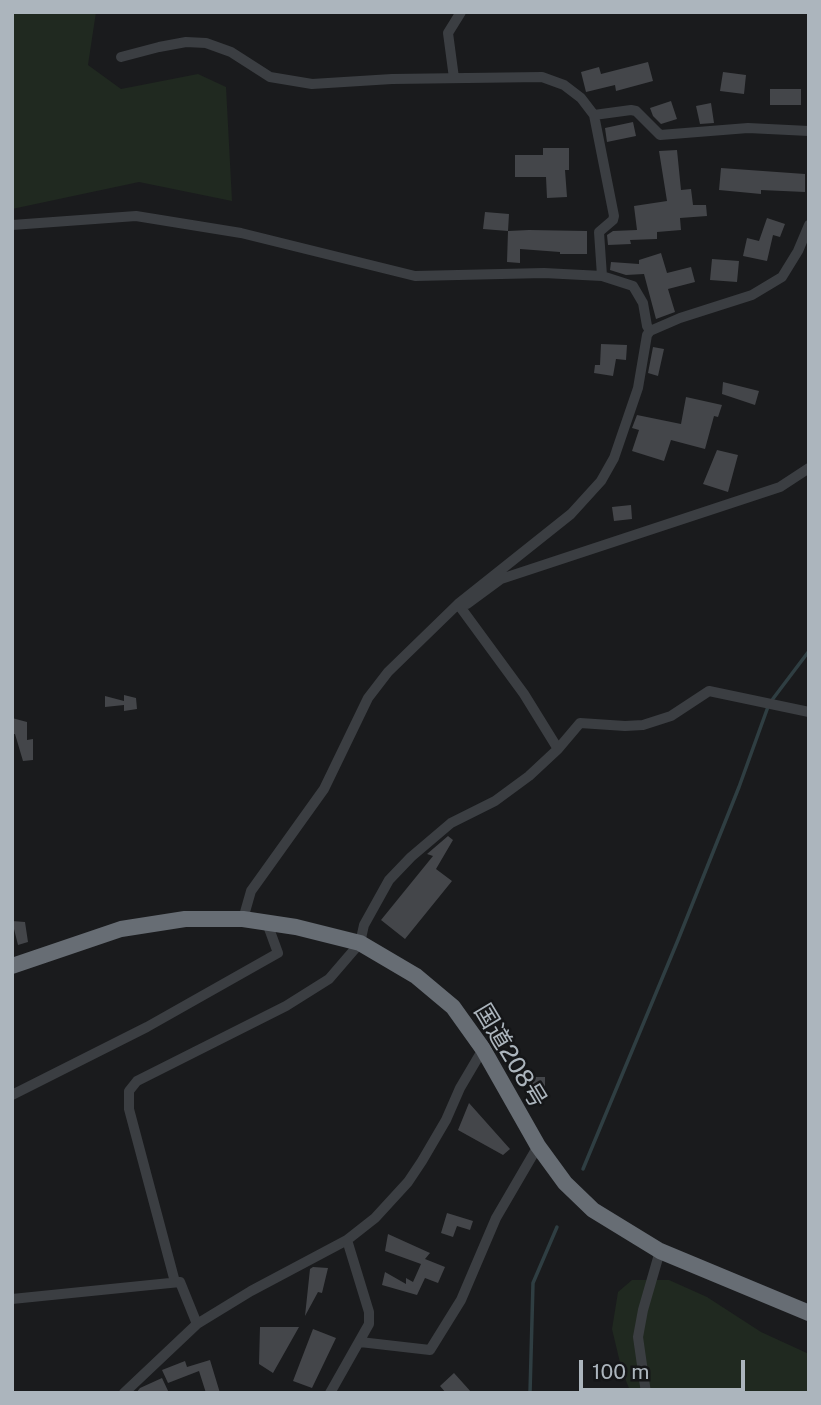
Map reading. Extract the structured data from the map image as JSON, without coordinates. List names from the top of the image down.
{
  "streets": {
    "highway": ["国道208号"]
  },
  "scale_bar": "100 m"
}
